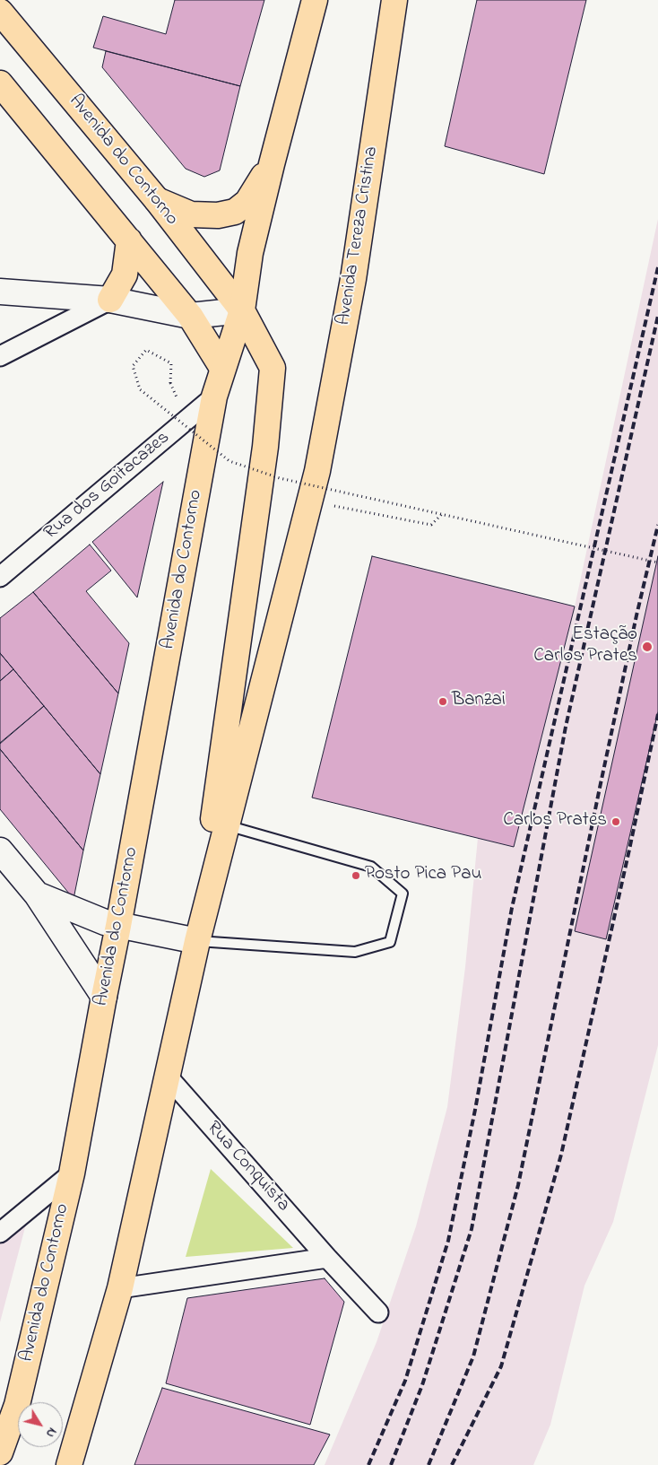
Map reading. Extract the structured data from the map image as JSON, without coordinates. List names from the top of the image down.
{
  "streets": {
    "main road": ["Avenida do Contorno", "Avenida Tereza Cristina"],
    "street": ["Rua dos Goitacazes", "Rua Conquista"]
  },
  "crossings": [
    ["Avenida do Contorno", "Rua dos Goitacazes"]
  ],
  "places": [
    "Estação Carlos Prates",
    "Banzai",
    "Carlos Prates",
    "Posto Pica Pau"
  ],
  "north": "bottom right"
}
